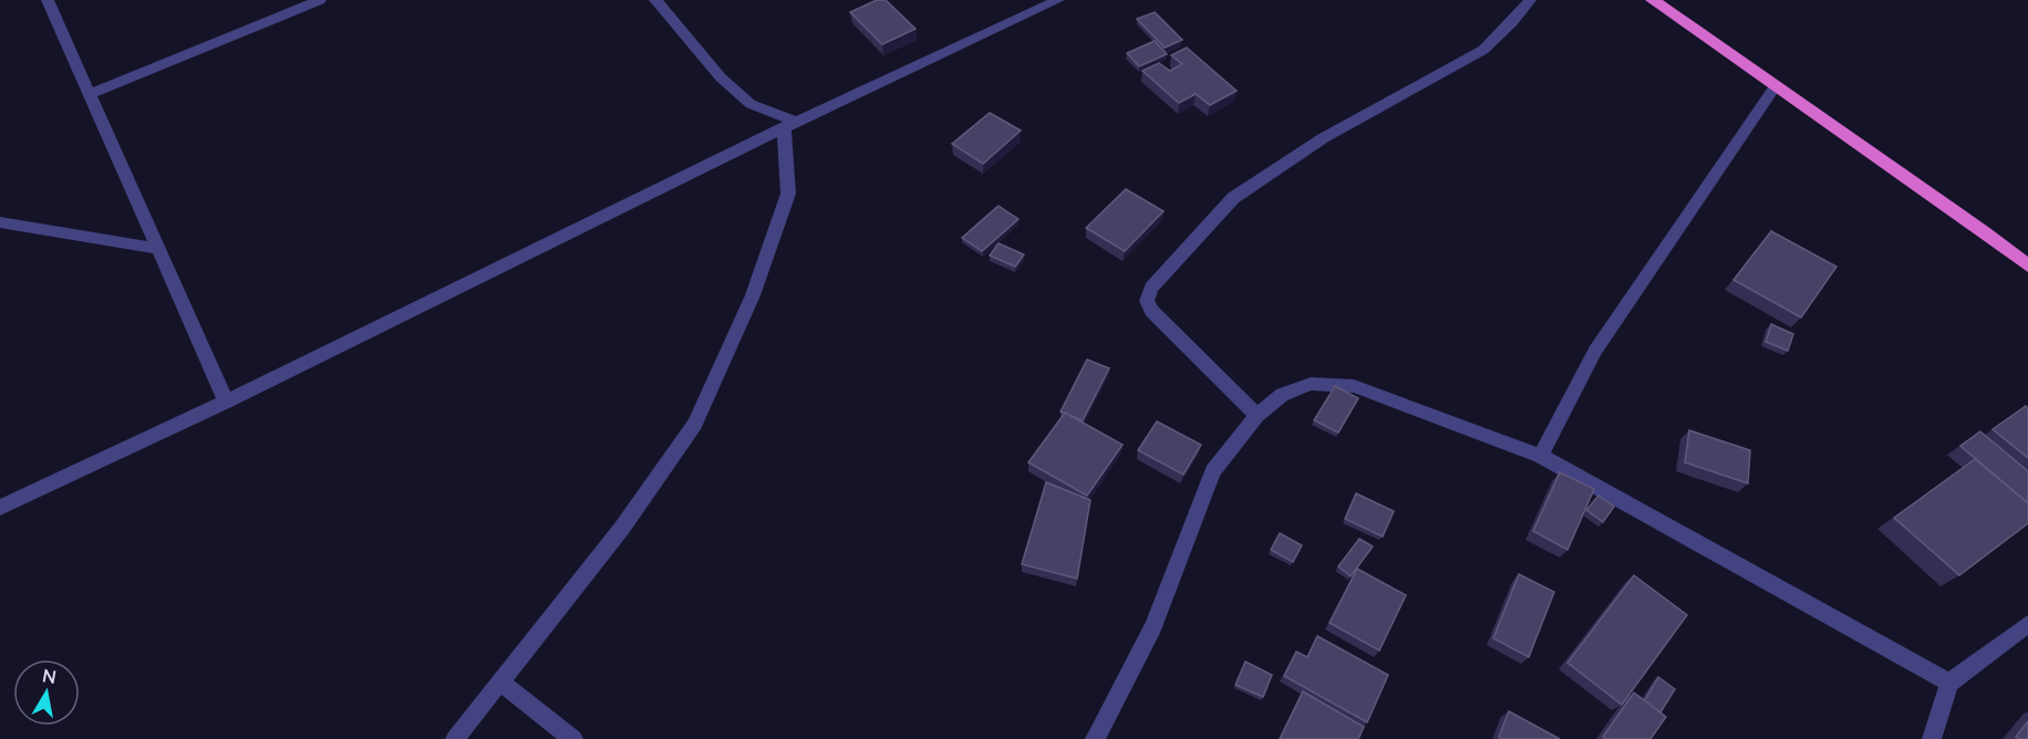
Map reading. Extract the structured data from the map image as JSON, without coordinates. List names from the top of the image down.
{
  "north": "top"
}
